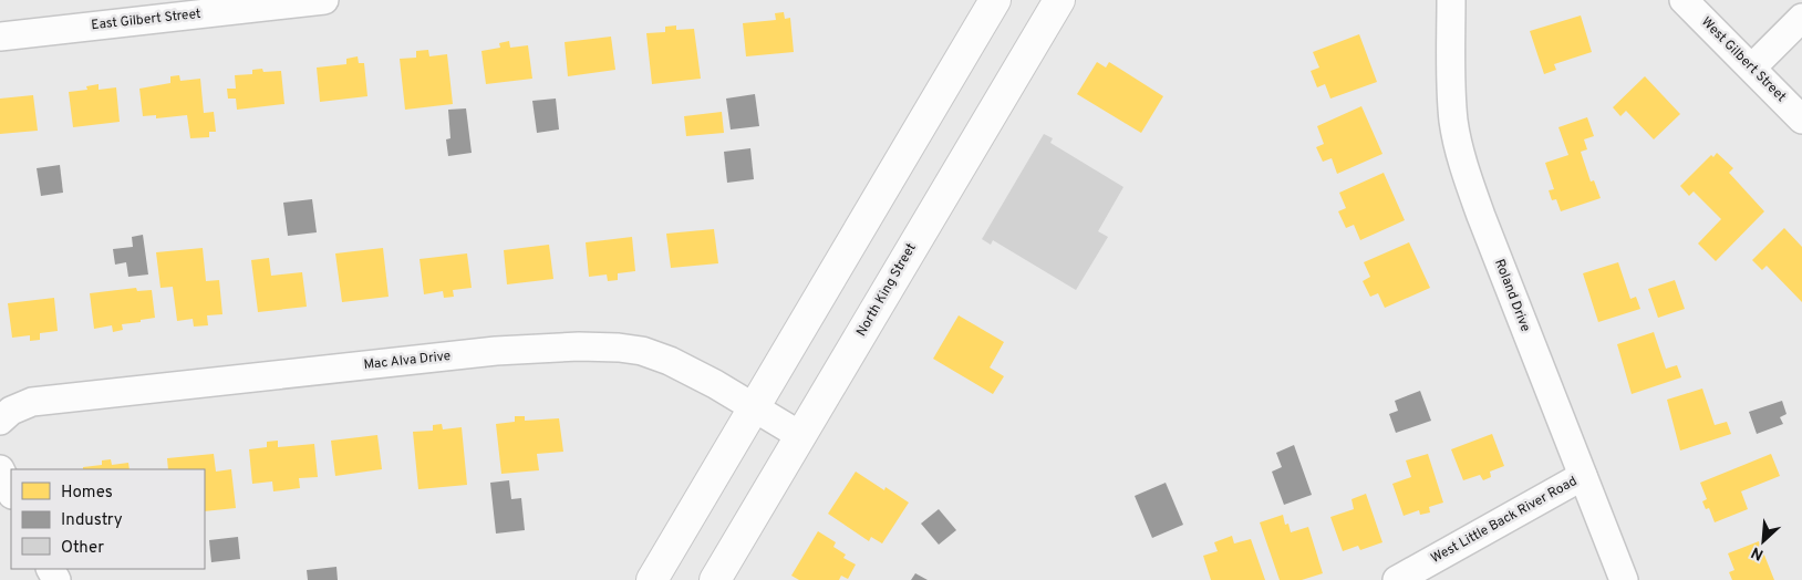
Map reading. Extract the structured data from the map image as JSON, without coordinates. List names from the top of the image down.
{
  "streets": {
    "main road": ["North King Street"],
    "street": [
      "East Gilbert Street",
      "West Gilbert Street",
      "Roland Drive",
      "Mac Alva Drive",
      "West Little Back River Road"
    ]
  },
  "crossings": [
    ["North King Street", "Mac Alva Drive"],
    ["Roland Drive", "West Little Back River Road"]
  ],
  "legend": ["Homes", "Industry", "Other"],
  "north": "bottom left"
}
